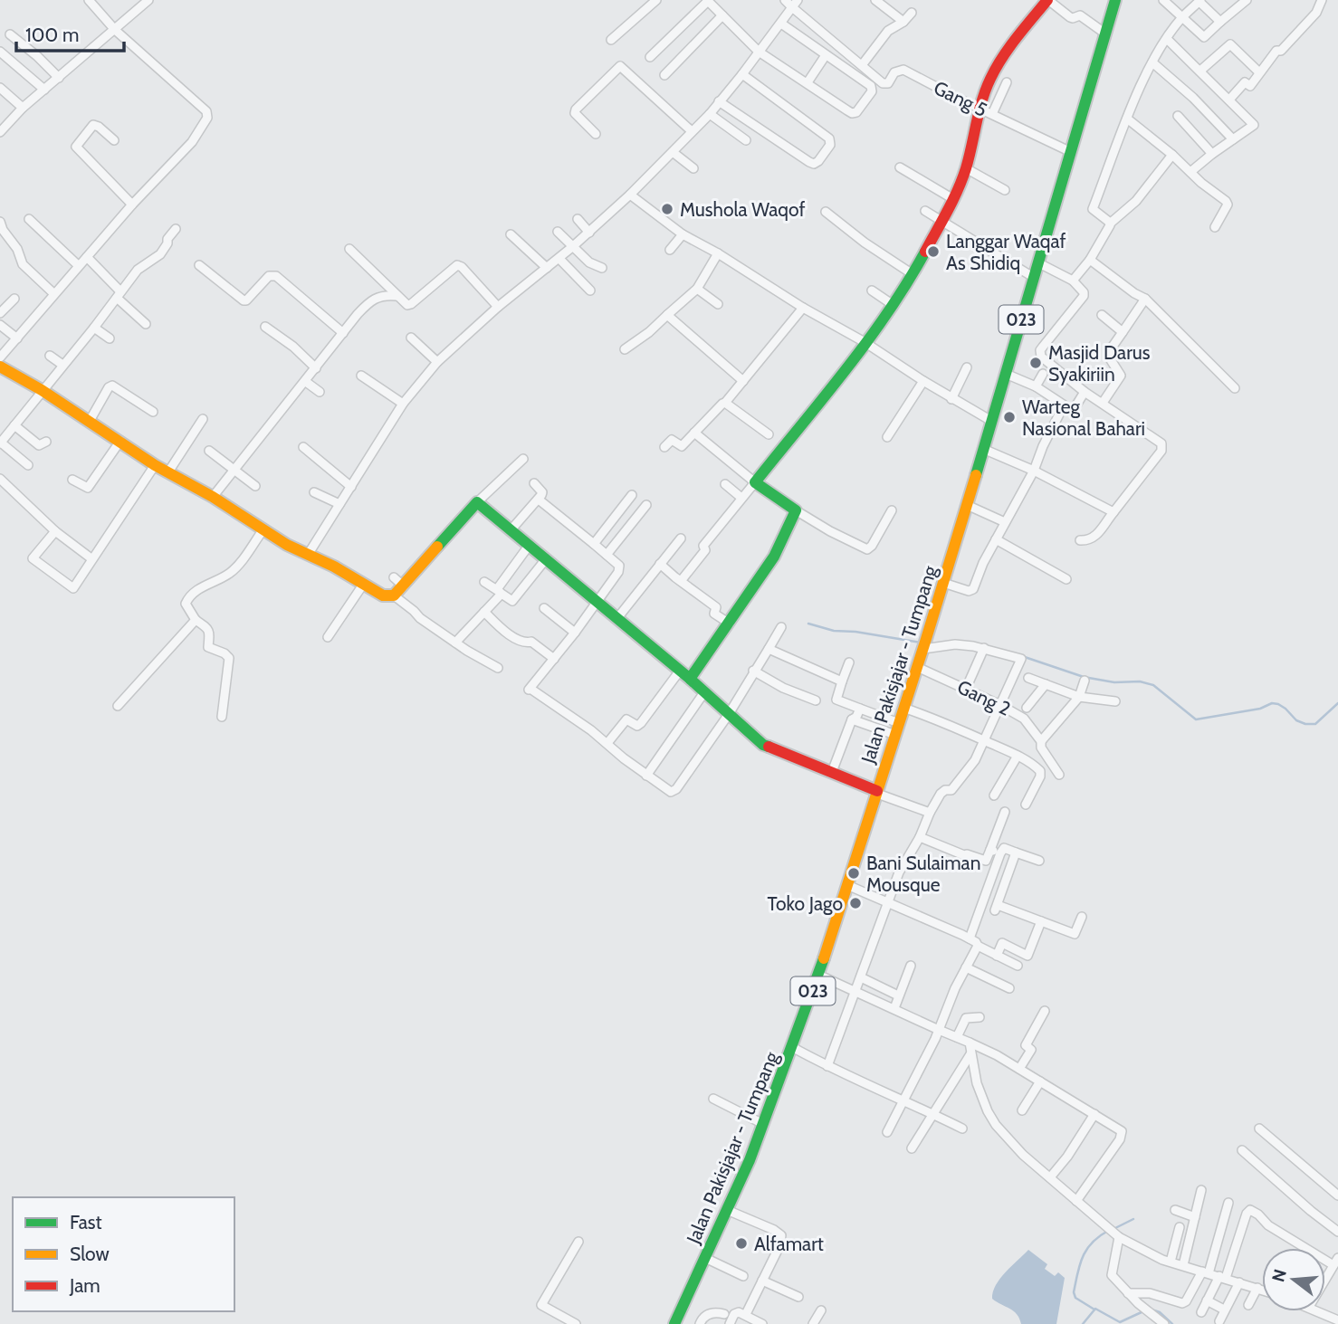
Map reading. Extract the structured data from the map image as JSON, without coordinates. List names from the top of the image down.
{
  "streets": {
    "street": [
      "Gang 5",
      "023",
      "Jalan Pakisjajar - Tumpang",
      "Gang 2"
    ]
  },
  "crossings": [
    ["Gang 5", "Jalan Pakisjajar - Tumpang"],
    ["Jalan Pakisjajar - Tumpang", "Gang 2"]
  ],
  "places": [
    "Mushola Waqof",
    "Langgar Waqaf As Shidiq",
    "Masjid Darus Syakiriin",
    "Warteg Nasional Bahari",
    "Bani Sulaiman Mousque",
    "Toko Jago",
    "Alfamart"
  ],
  "legend": ["Fast", "Slow", "Jam"],
  "scale_bar": "100 m",
  "north": "left"
}
